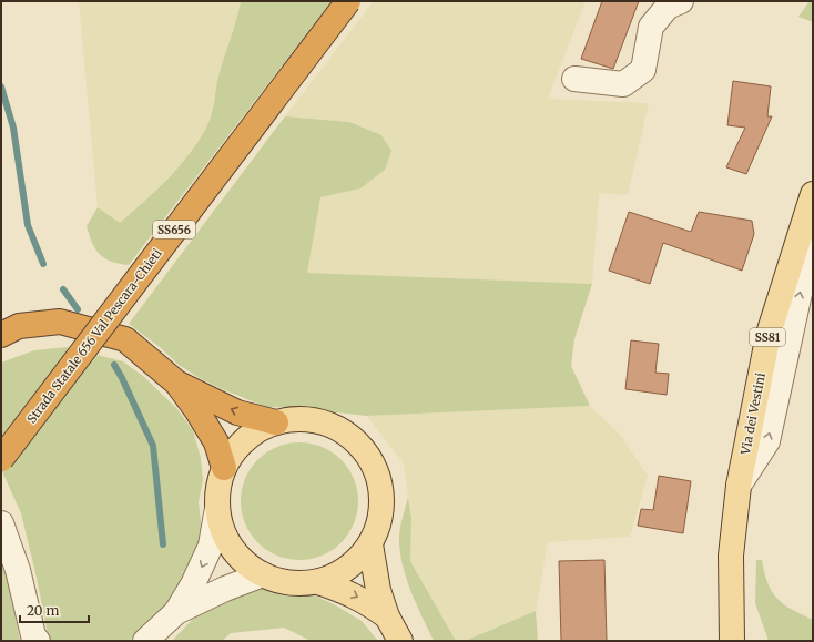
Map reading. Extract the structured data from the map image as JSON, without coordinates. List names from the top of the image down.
{
  "streets": {
    "highway": ["SS656", "Strada Statale 656 Val Pescara-Chieti"],
    "main road": ["SS81", "Via dei Vestini"]
  },
  "scale_bar": "20 m"
}
